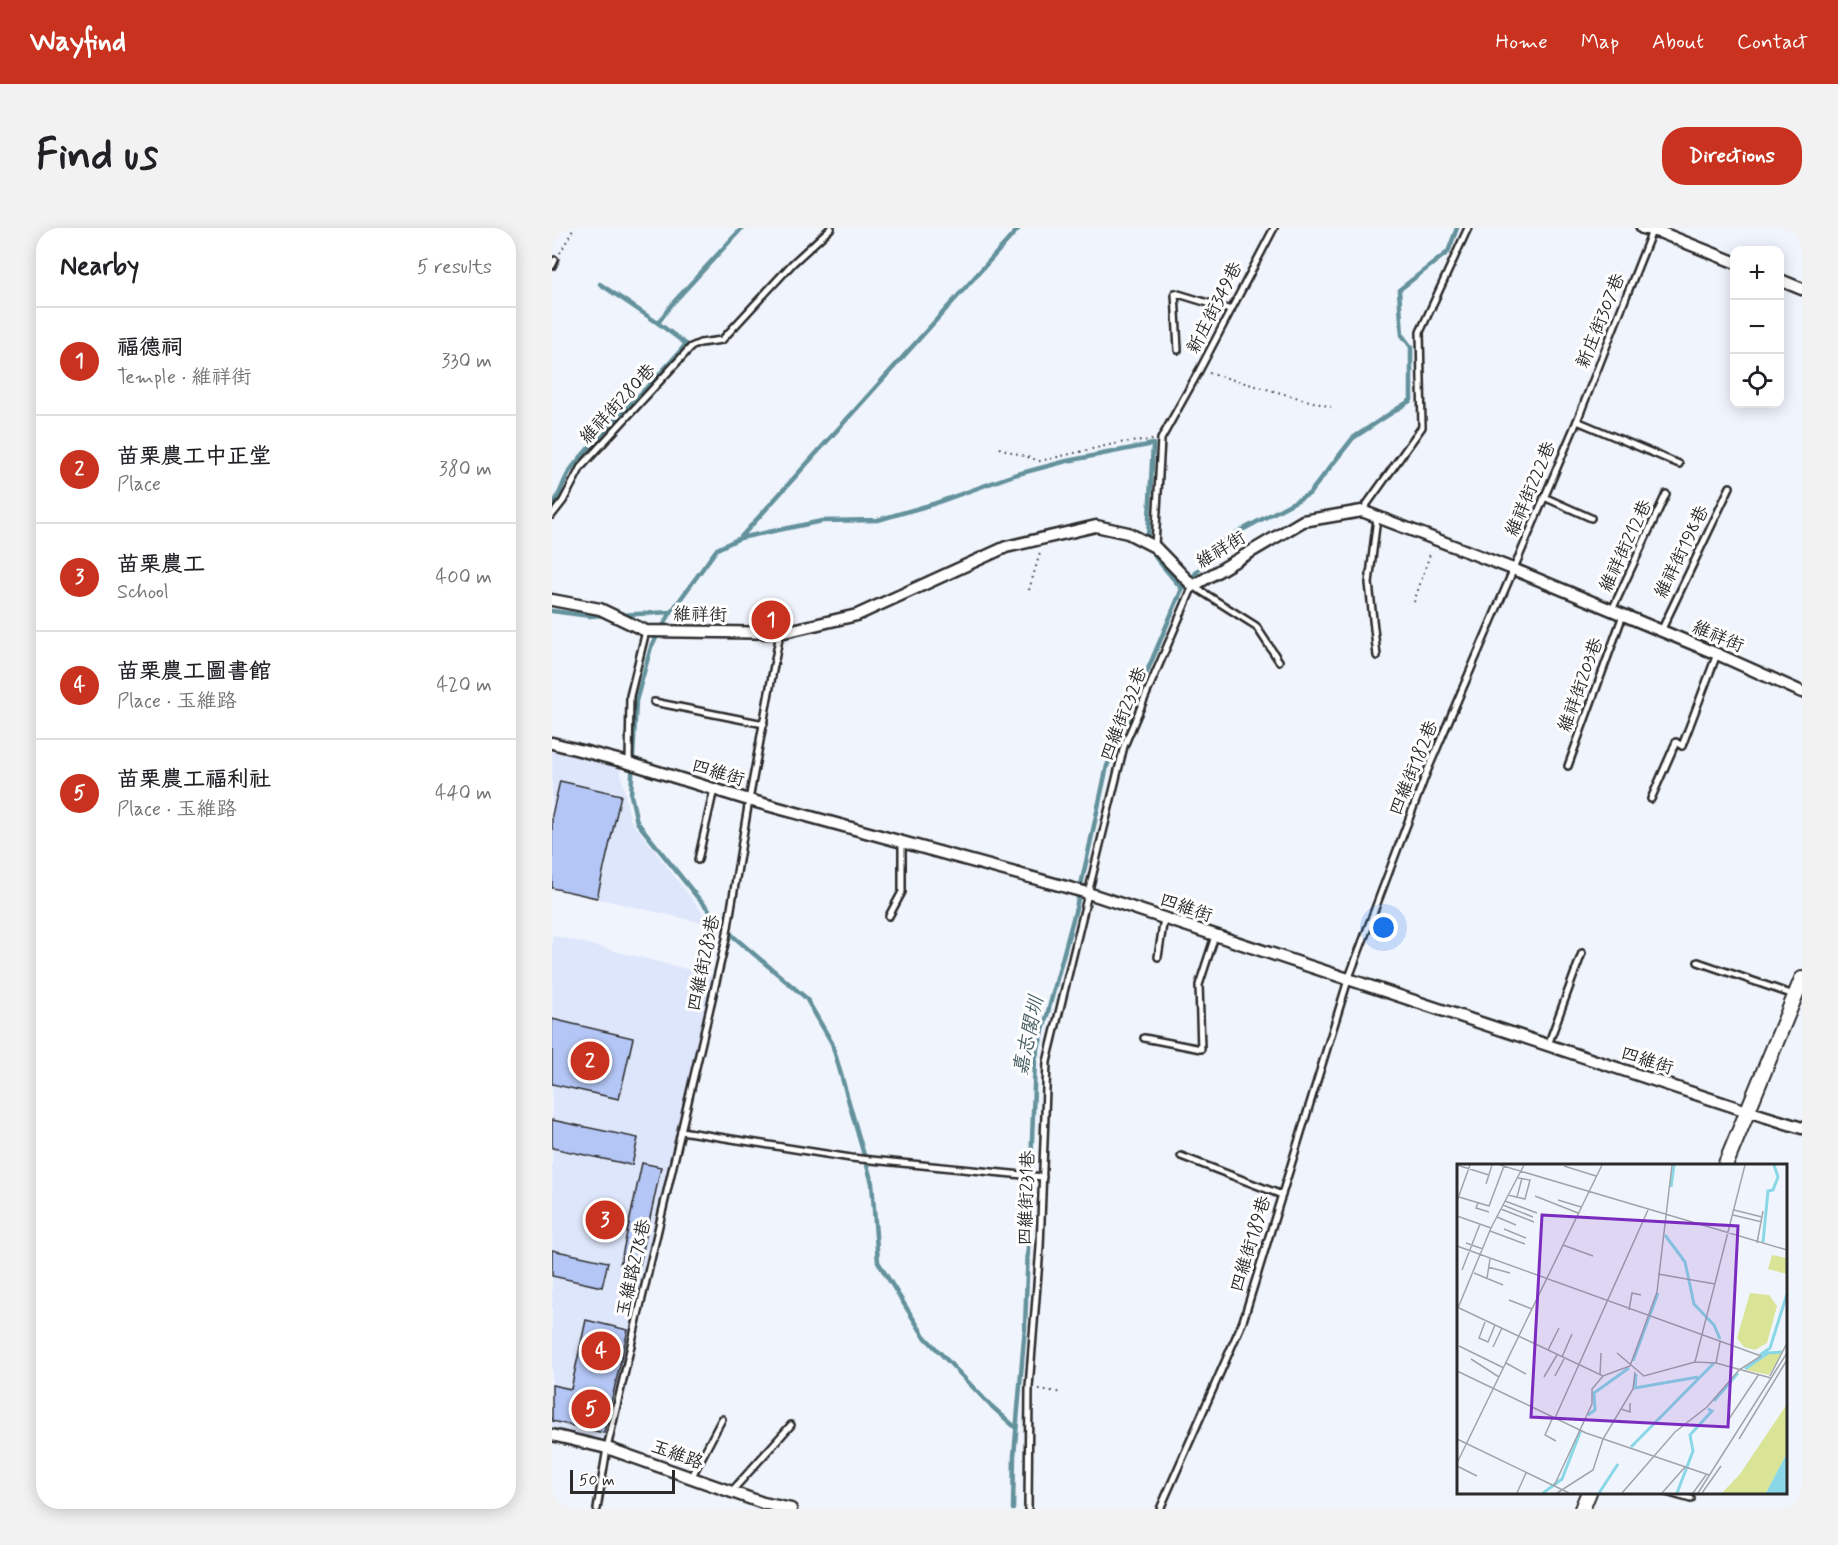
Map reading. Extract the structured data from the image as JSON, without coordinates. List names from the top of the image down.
{
  "streets": {
    "street": ["維祥街", "四維街", "玉維路"],
    "lane": [
      "新庄街349巷",
      "新庄街307巷",
      "維祥街280巷",
      "維祥街222巷",
      "維祥街212巷",
      "維祥街198巷",
      "維祥街203巷",
      "四維街232巷",
      "四維街182巷",
      "四維街283巷",
      "四維街231巷",
      "四維街189巷",
      "玉維路278巷"
    ]
  },
  "crossings": [
    ["新庄街307巷", "維祥街222巷"],
    ["維祥街222巷", "維祥街"],
    ["維祥街222巷", "四維街182巷"],
    ["維祥街212巷", "維祥街"],
    ["維祥街212巷", "維祥街203巷"],
    ["維祥街", "維祥街198巷"],
    ["維祥街", "維祥街203巷"],
    ["維祥街", "四維街232巷"],
    ["維祥街", "四維街182巷"],
    ["維祥街", "四維街283巷"],
    ["四維街232巷", "四維街"],
    ["四維街232巷", "四維街231巷"],
    ["四維街182巷", "四維街"],
    ["四維街182巷", "四維街189巷"],
    ["四維街", "四維街283巷"],
    ["四維街", "四維街231巷"],
    ["四維街", "四維街189巷"],
    ["四維街283巷", "玉維路278巷"],
    ["玉維路278巷", "玉維路"]
  ],
  "water": ["嘉志閣圳"],
  "scale_bar": "50 m",
  "page": {
    "header": "Wayfind",
    "nav": [
      "Home",
      "Map",
      "About",
      "Contact"
    ],
    "buttons": "Directions",
    "title": "Find us",
    "heading": ["Nearby", "5 results"],
    "map_buttons": ["+", "−"],
    "list": [
      {
        "mark": "1",
        "name": "福德祠",
        "note": "Temple · 維祥街",
        "value": "330 m"
      },
      {
        "mark": "2",
        "name": "苗栗農工中正堂",
        "note": "Place",
        "value": "380 m"
      },
      {
        "mark": "3",
        "name": "苗栗農工",
        "note": "School",
        "value": "400 m"
      },
      {
        "mark": "4",
        "name": "苗栗農工圖書館",
        "note": "Place · 玉維路",
        "value": "420 m"
      },
      {
        "mark": "5",
        "name": "苗栗農工福利社",
        "note": "Place · 玉維路",
        "value": "440 m"
      }
    ],
    "pins": [
      "1",
      "2",
      "3",
      "4",
      "5"
    ],
    "scale": "50 m"
  }
}
